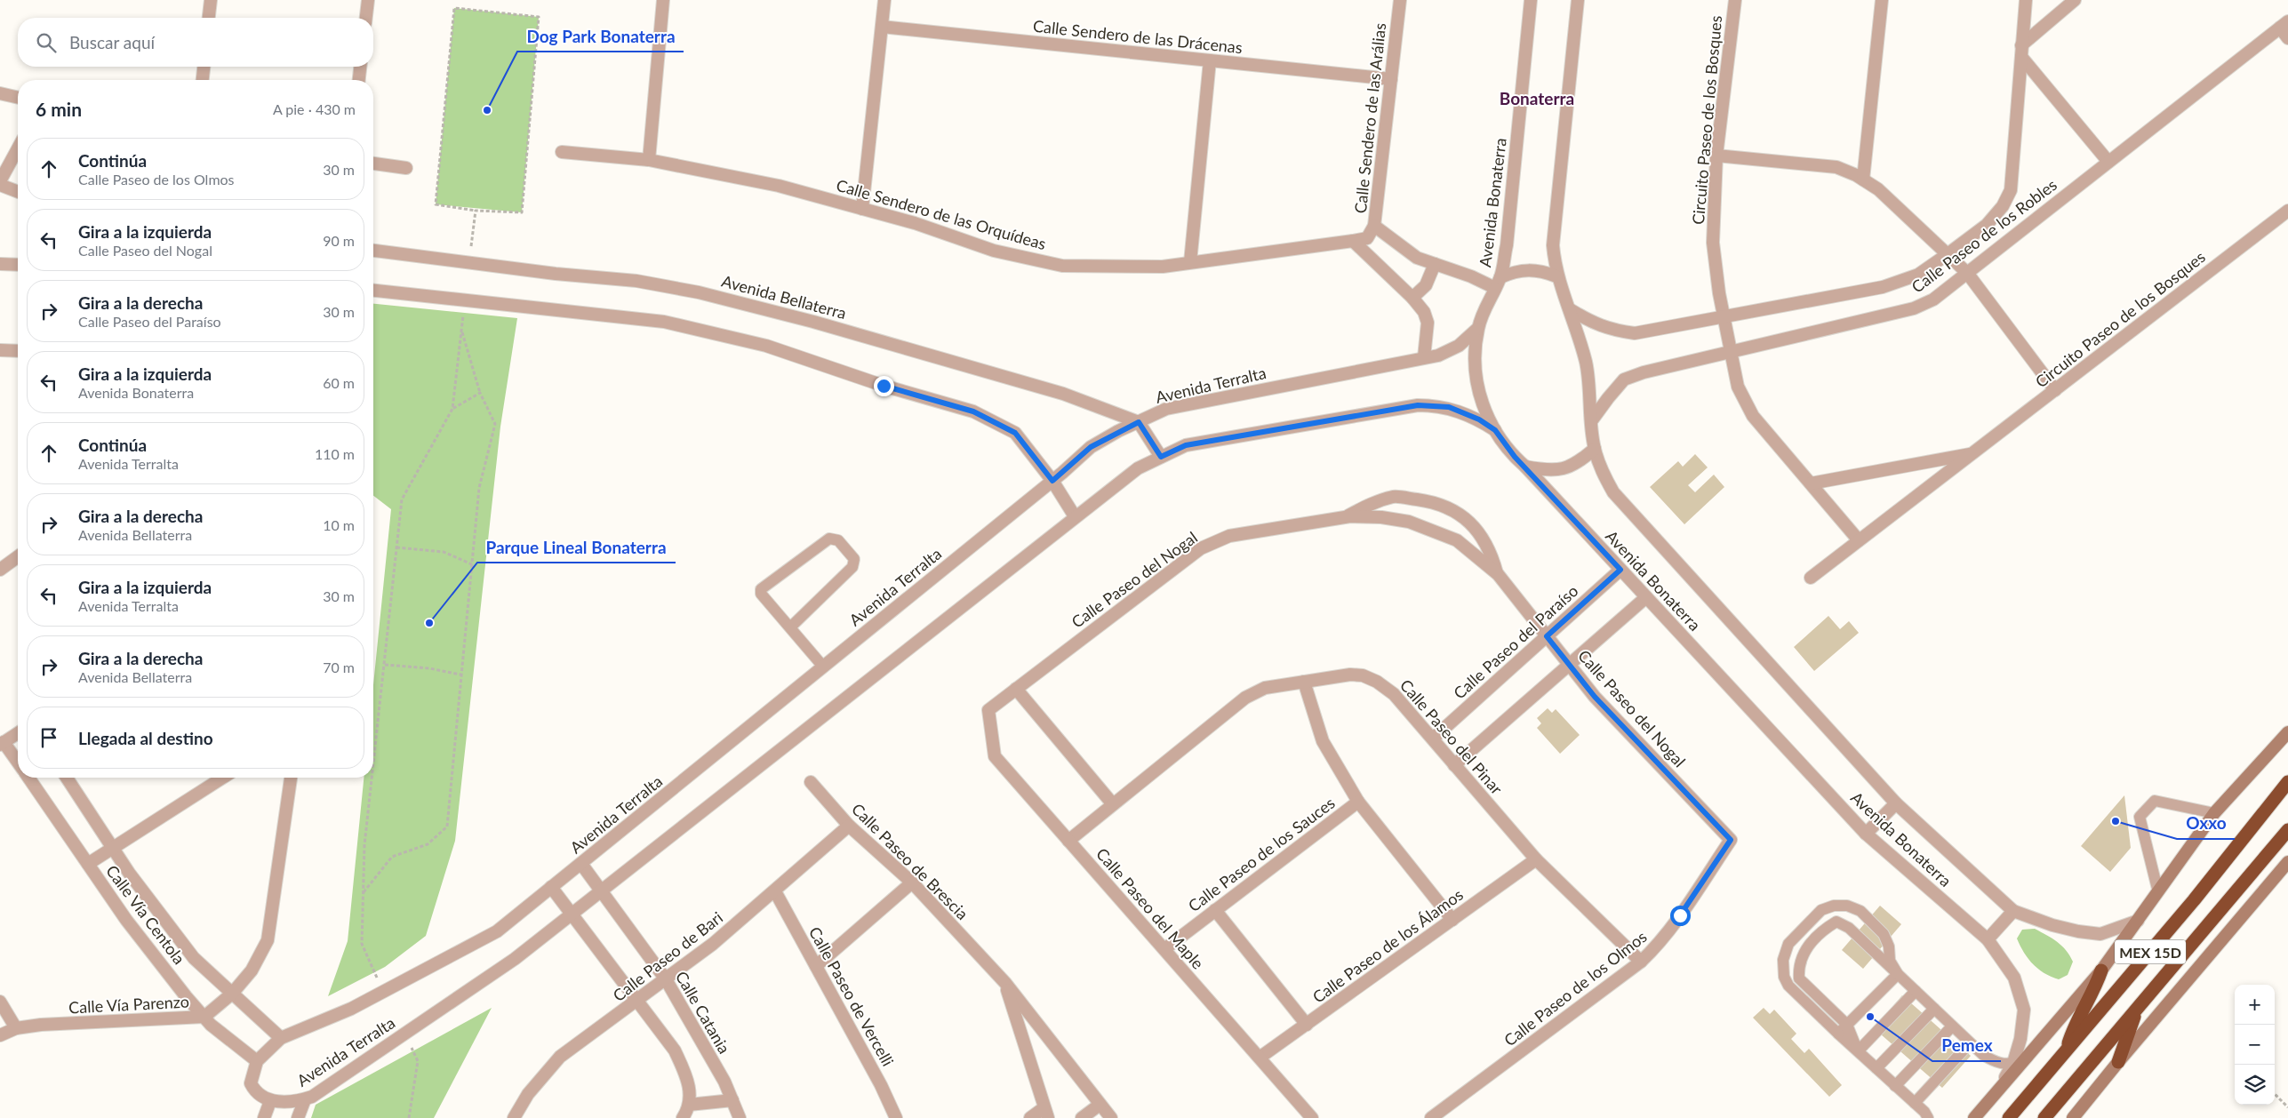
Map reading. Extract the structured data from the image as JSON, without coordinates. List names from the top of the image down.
{
  "streets": {
    "highway": ["MEX 15D"],
    "street": [
      "Calle Sendero de las Drácenas",
      "Calle Sendero de las Arálias",
      "Circuito Paseo de los Bosques",
      "Avenida Bonaterra",
      "Calle Sendero de las Orquídeas",
      "Calle Paseo de los Robles",
      "Avenida Bellaterra",
      "Avenida Terralta",
      "Calle Paseo del Nogal",
      "Calle Paseo del Paraíso",
      "Calle Paseo del Pinar",
      "Calle Paseo de los Sauces",
      "Calle Paseo de Brescia",
      "Calle Paseo del Maple",
      "Calle Vía Centola",
      "Calle Paseo de los Álamos",
      "Calle Paseo de Bari",
      "Calle Paseo de los Olmos",
      "Calle Paseo de Vercelli",
      "Calle Vía Parenzo",
      "Calle Catania"
    ]
  },
  "crossings": [
    ["Calle Sendero de las Drácenas", "Calle Sendero de las Arálias"],
    ["Calle Sendero de las Arálias", "Calle Sendero de las Orquídeas"],
    ["Circuito Paseo de los Bosques", "Calle Paseo de los Robles"],
    ["Avenida Bonaterra", "Calle Paseo de los Robles"],
    ["Avenida Bonaterra", "Avenida Terralta"],
    ["Avenida Bonaterra", "Calle Paseo del Paraíso"],
    ["Avenida Bellaterra", "Avenida Terralta"],
    ["Avenida Terralta", "Calle Vía Centola"],
    ["Avenida Terralta", "Calle Catania"],
    ["Calle Paseo del Nogal", "Calle Paseo del Paraíso"],
    ["Calle Paseo del Nogal", "Calle Paseo del Maple"],
    ["Calle Paseo del Nogal", "Calle Paseo de los Olmos"],
    ["Calle Paseo del Paraíso", "Calle Paseo del Pinar"],
    ["Calle Paseo del Pinar", "Calle Paseo del Maple"],
    ["Calle Paseo del Pinar", "Calle Paseo de los Álamos"],
    ["Calle Paseo del Pinar", "Calle Paseo de los Olmos"],
    ["Calle Paseo de los Sauces", "Calle Paseo del Maple"],
    ["Calle Paseo de Brescia", "Calle Paseo de Bari"],
    ["Calle Paseo del Maple", "Calle Paseo de los Álamos"],
    ["Calle Vía Centola", "Calle Vía Parenzo"],
    ["Calle Paseo de Bari", "Calle Paseo de Vercelli"],
    ["Calle Paseo de Bari", "Calle Catania"]
  ],
  "districts": ["Bonaterra"],
  "places": [
    "Dog Park Bonaterra",
    "Parque Lineal Bonaterra",
    "Oxxo",
    "Pemex"
  ],
  "page": {
    "search": "Buscar aquí",
    "heading": ["6 min", "A pie · 430 m"],
    "list": [
      ["Continúa", "Calle Paseo de los Olmos", "30 m"],
      ["Gira a la izquierda", "Calle Paseo del Nogal", "90 m"],
      ["Gira a la derecha", "Calle Paseo del Paraíso", "30 m"],
      ["Gira a la izquierda", "Avenida Bonaterra", "60 m"],
      ["Continúa", "Avenida Terralta", "110 m"],
      ["Gira a la derecha", "Avenida Bellaterra", "10 m"],
      ["Gira a la izquierda", "Avenida Terralta", "30 m"],
      ["Gira a la derecha", "Avenida Bellaterra", "70 m"],
      "Llegada al destino"
    ],
    "map_buttons": ["+", "−"]
  }
}
